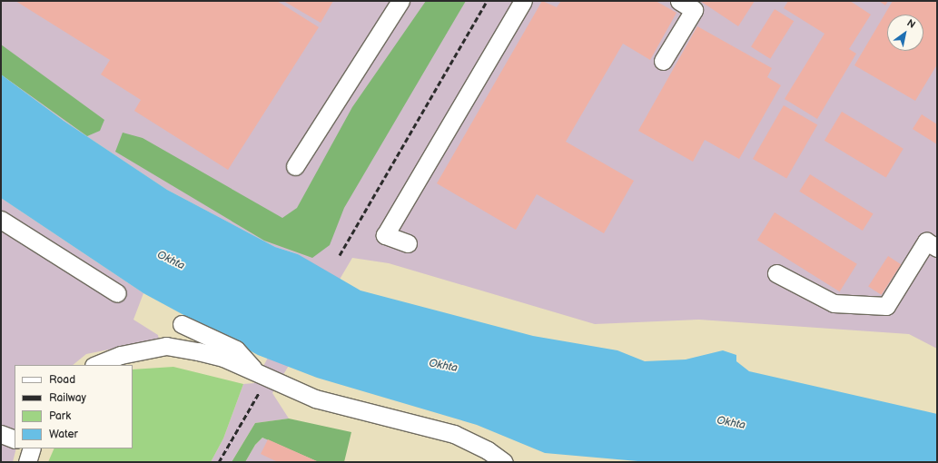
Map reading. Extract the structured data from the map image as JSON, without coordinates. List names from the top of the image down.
{
  "water": ["Okhta"],
  "legend": [
    "Road",
    "Railway",
    "Park",
    "Water"
  ],
  "north": "top right"
}
